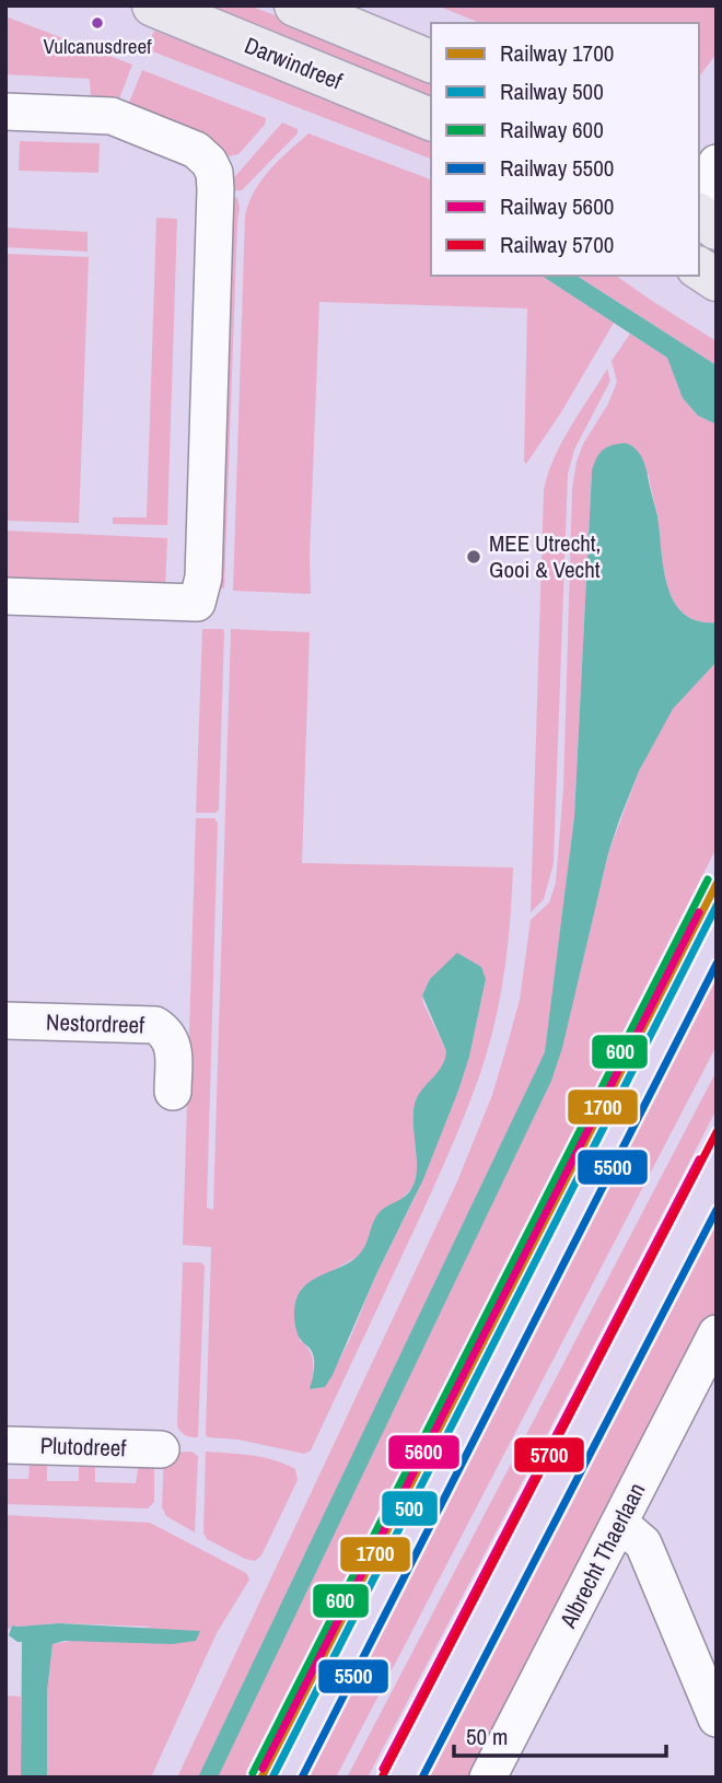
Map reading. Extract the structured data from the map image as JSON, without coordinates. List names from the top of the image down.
{
  "streets": {
    "main road": ["Darwindreef"],
    "street": ["Nestordreef", "Plutodreef", "Albrecht Thaerlaan"]
  },
  "places": ["Vulcanusdreef", "MEE Utrecht, Gooi & Vecht"],
  "lines": [
    "rail line 600",
    "rail line 1700",
    "rail line 500",
    "rail line 5600",
    "rail line 5500",
    "rail line 5700"
  ],
  "legend": [
    "Railway 1700",
    "Railway 500",
    "Railway 600",
    "Railway 5500",
    "Railway 5600",
    "Railway 5700"
  ],
  "scale_bar": "50 m"
}
